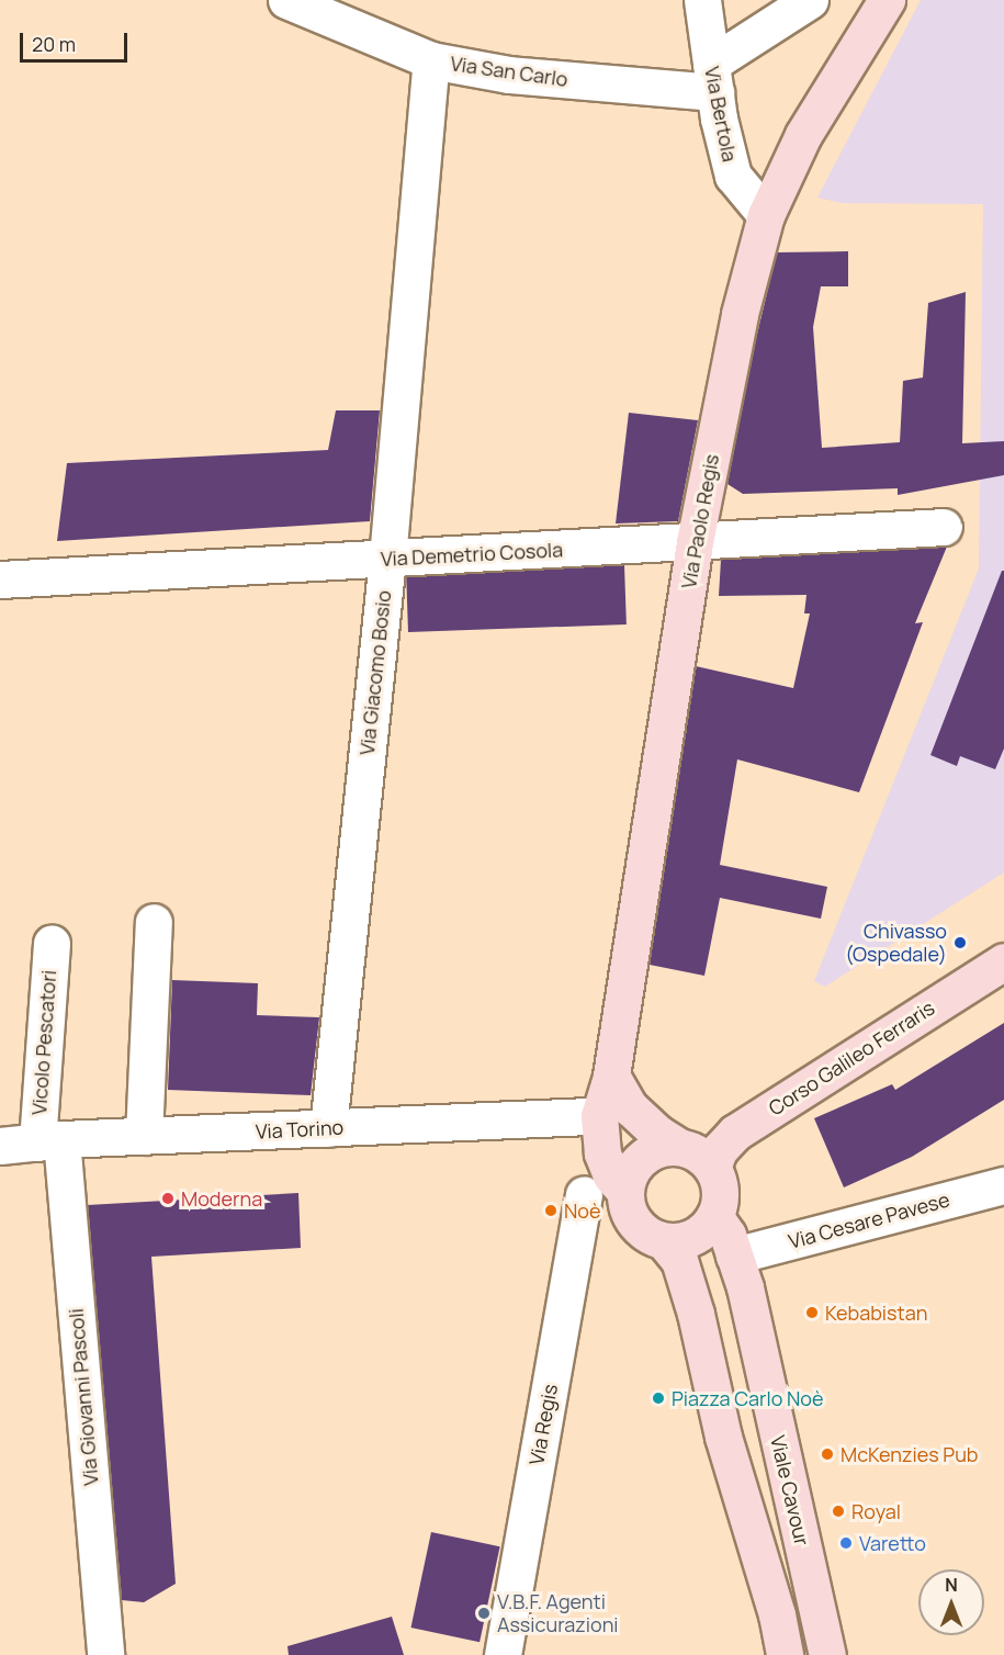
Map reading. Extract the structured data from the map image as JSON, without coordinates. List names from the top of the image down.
{
  "streets": {
    "main road": ["Via Paolo Regis", "Corso Galileo Ferraris", "Viale Cavour"],
    "street": [
      "Via San Carlo",
      "Via Bertola",
      "Via Demetrio Cosola",
      "Via Giacomo Bosio",
      "Vicolo Pescatori",
      "Via Torino",
      "Via Cesare Pavese",
      "Via Giovanni Pascoli",
      "Via Regis"
    ]
  },
  "crossings": [
    ["Via San Carlo", "Via Bertola"],
    ["Via San Carlo", "Via Giacomo Bosio"],
    ["Via Bertola", "Via Paolo Regis"],
    ["Via Paolo Regis", "Via Demetrio Cosola"],
    ["Via Paolo Regis", "Via Torino"],
    ["Via Demetrio Cosola", "Via Giacomo Bosio"],
    ["Via Giacomo Bosio", "Via Torino"],
    ["Vicolo Pescatori", "Via Torino"],
    ["Vicolo Pescatori", "Via Giovanni Pascoli"],
    ["Corso Galileo Ferraris", "Viale Cavour"],
    ["Via Torino", "Via Giovanni Pascoli"],
    ["Via Cesare Pavese", "Viale Cavour"]
  ],
  "places": [
    "Chivasso (Ospedale)",
    "Moderna",
    "Noè",
    "Kebabistan",
    "Piazza Carlo Noè",
    "McKenzies Pub",
    "Royal",
    "Varetto",
    "V.B.F. Agenti Assicurazioni"
  ],
  "scale_bar": "20 m",
  "north": "top"
}
